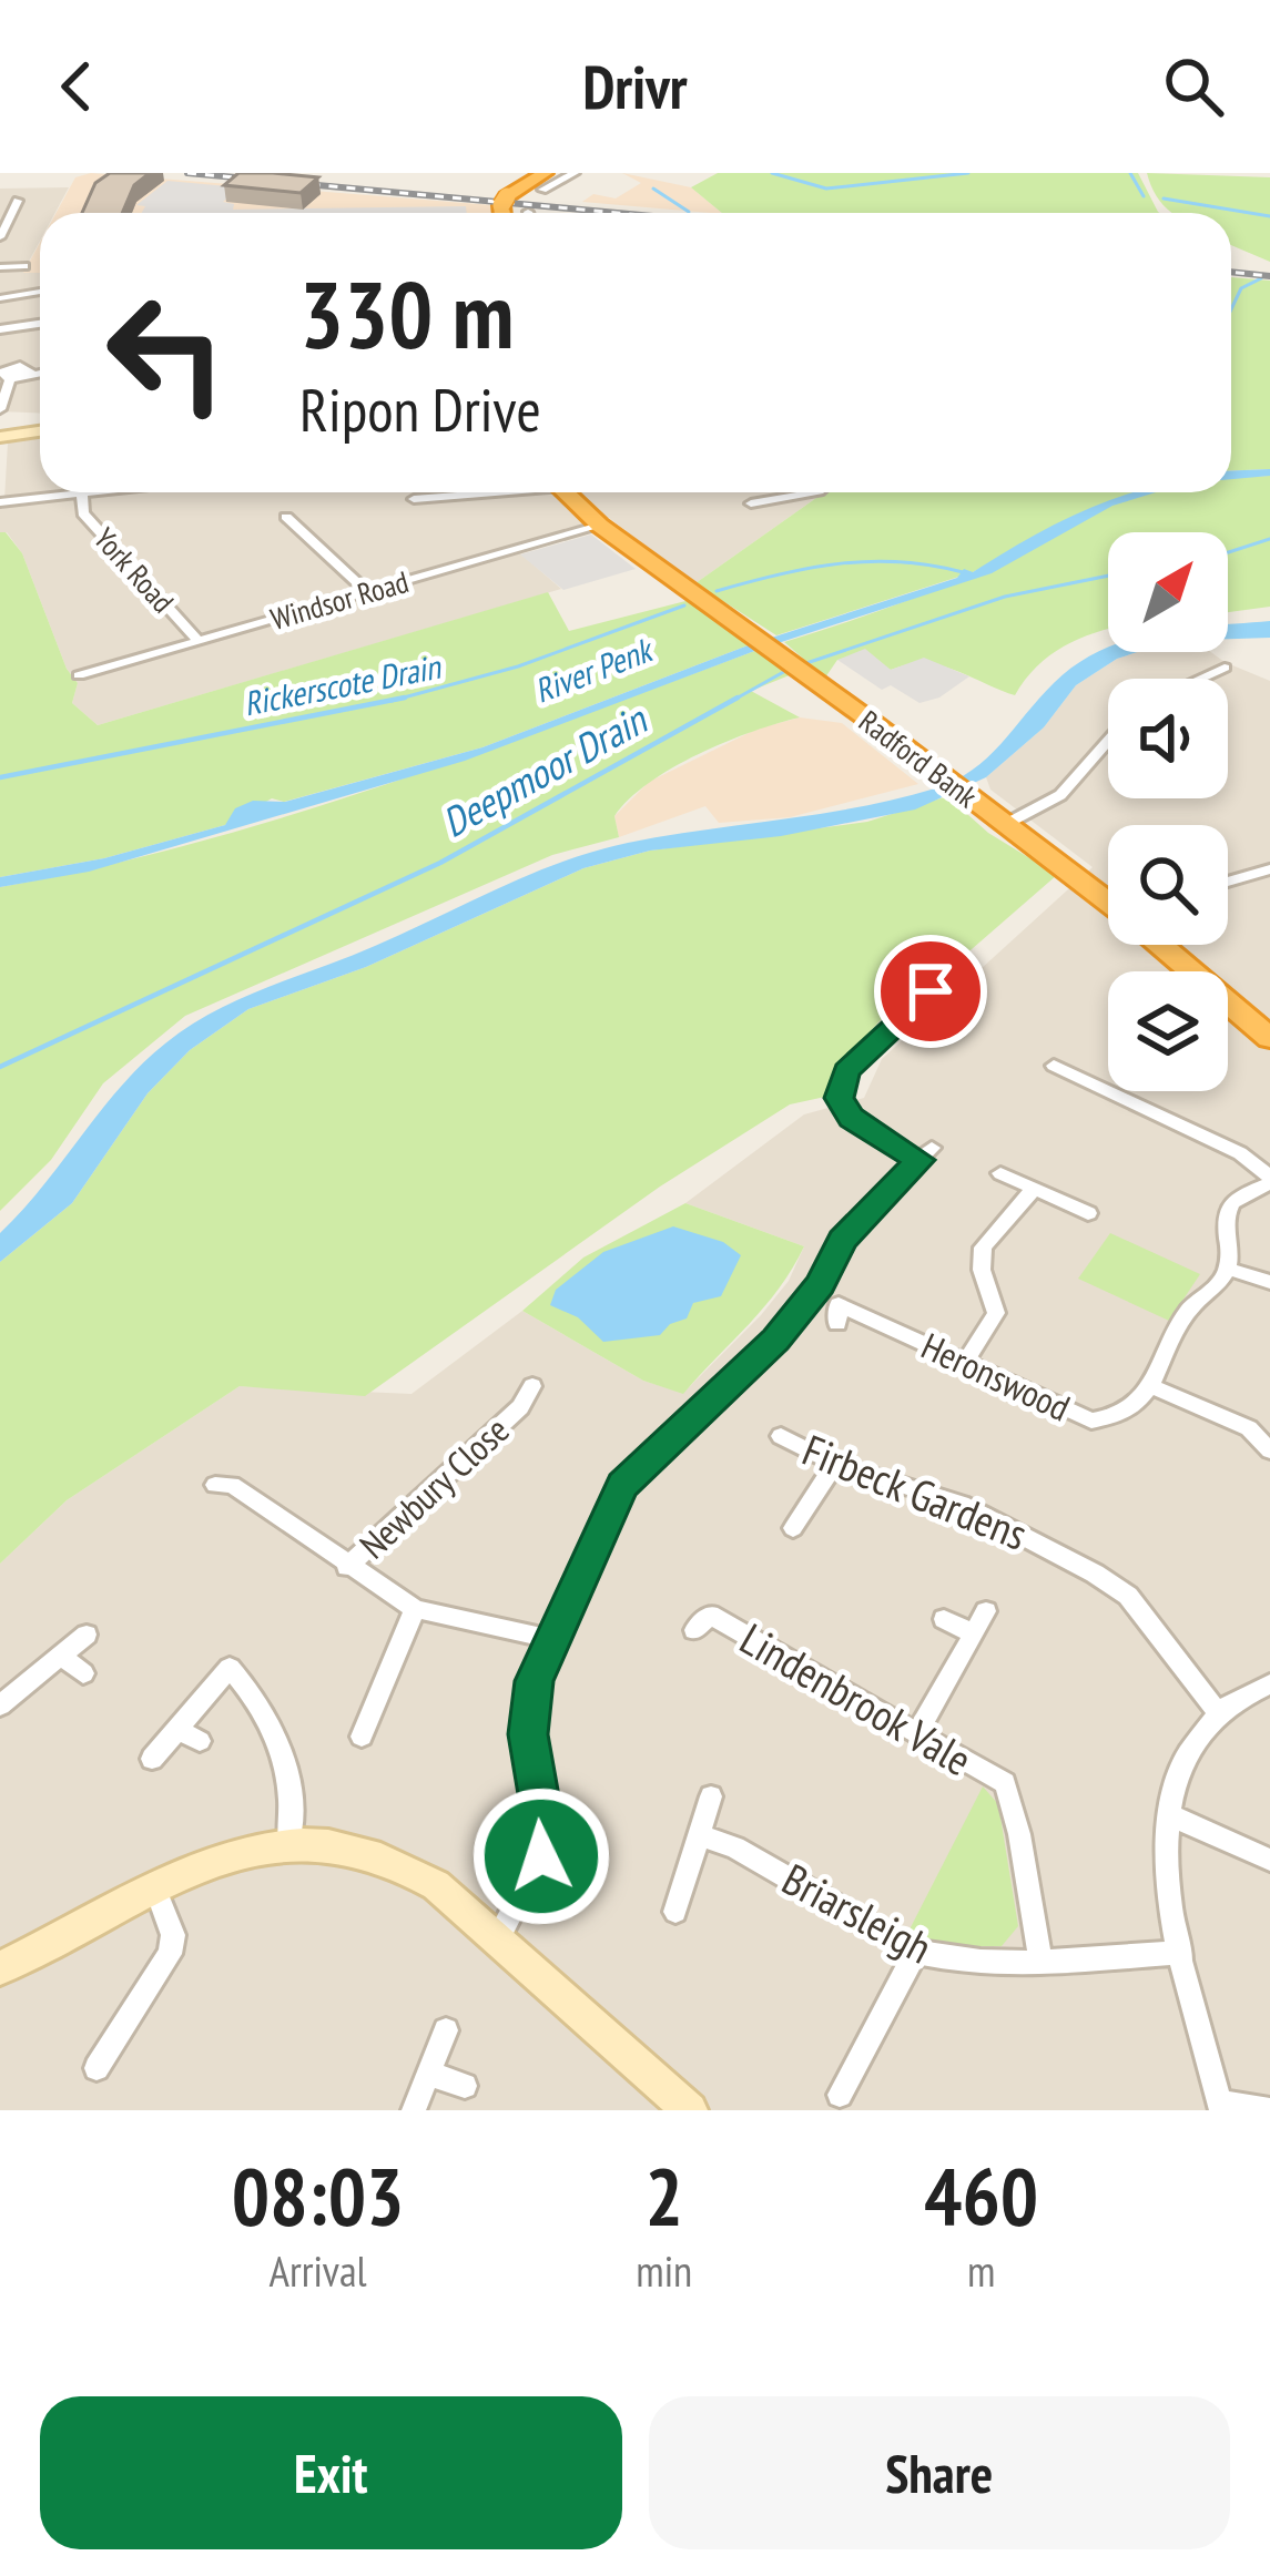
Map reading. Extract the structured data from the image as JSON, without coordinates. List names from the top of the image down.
{
  "streets": {
    "highway": ["Radford Bank"],
    "street": [
      "York Road",
      "Windsor Road",
      "Heronswood",
      "Newbury Close",
      "Firbeck Gardens",
      "Lindenbrook Vale",
      "Briarsleigh"
    ]
  },
  "crossings": [
    ["York Road", "Windsor Road"],
    ["Windsor Road", "Radford Bank"],
    ["Lindenbrook Vale", "Briarsleigh"]
  ],
  "water": ["River Penk", "Rickerscote Drain", "Deepmoor Drain"],
  "north": "top right",
  "page": {
    "header": "Drivr",
    "turn": ["330 m", "Ripon Drive"],
    "eta": [
      "08:03",
      "Arrival",
      "2",
      "min",
      "460",
      "m"
    ],
    "buttons": ["Exit", "Share"]
  }
}
